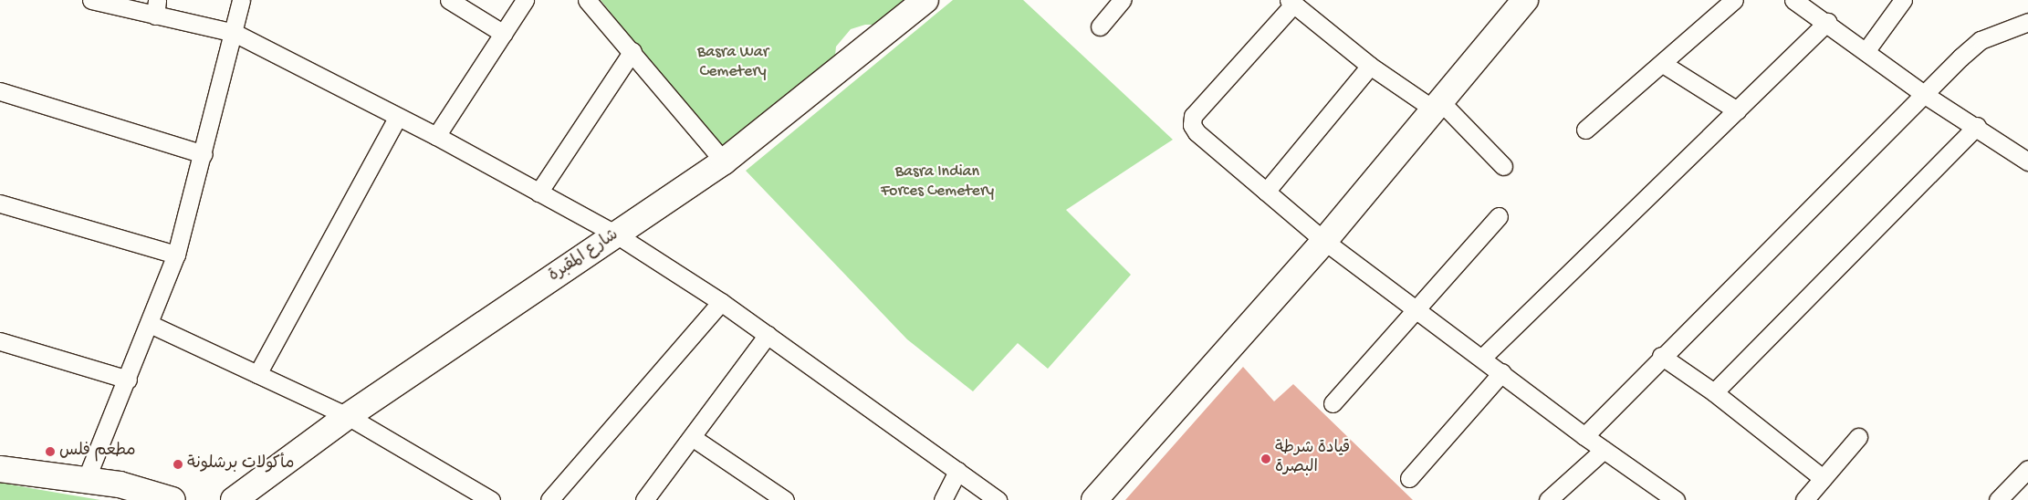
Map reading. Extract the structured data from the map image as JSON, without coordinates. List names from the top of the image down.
{
  "streets": {
    "main road": ["شارع المقبرة"]
  },
  "parks": ["Basra War Cemetery", "Basra Indian Forces Cemetery"],
  "places": ["مطعم فلس", "قيادة شرطة البصرة", "مأكولات برشلونة"]
}
